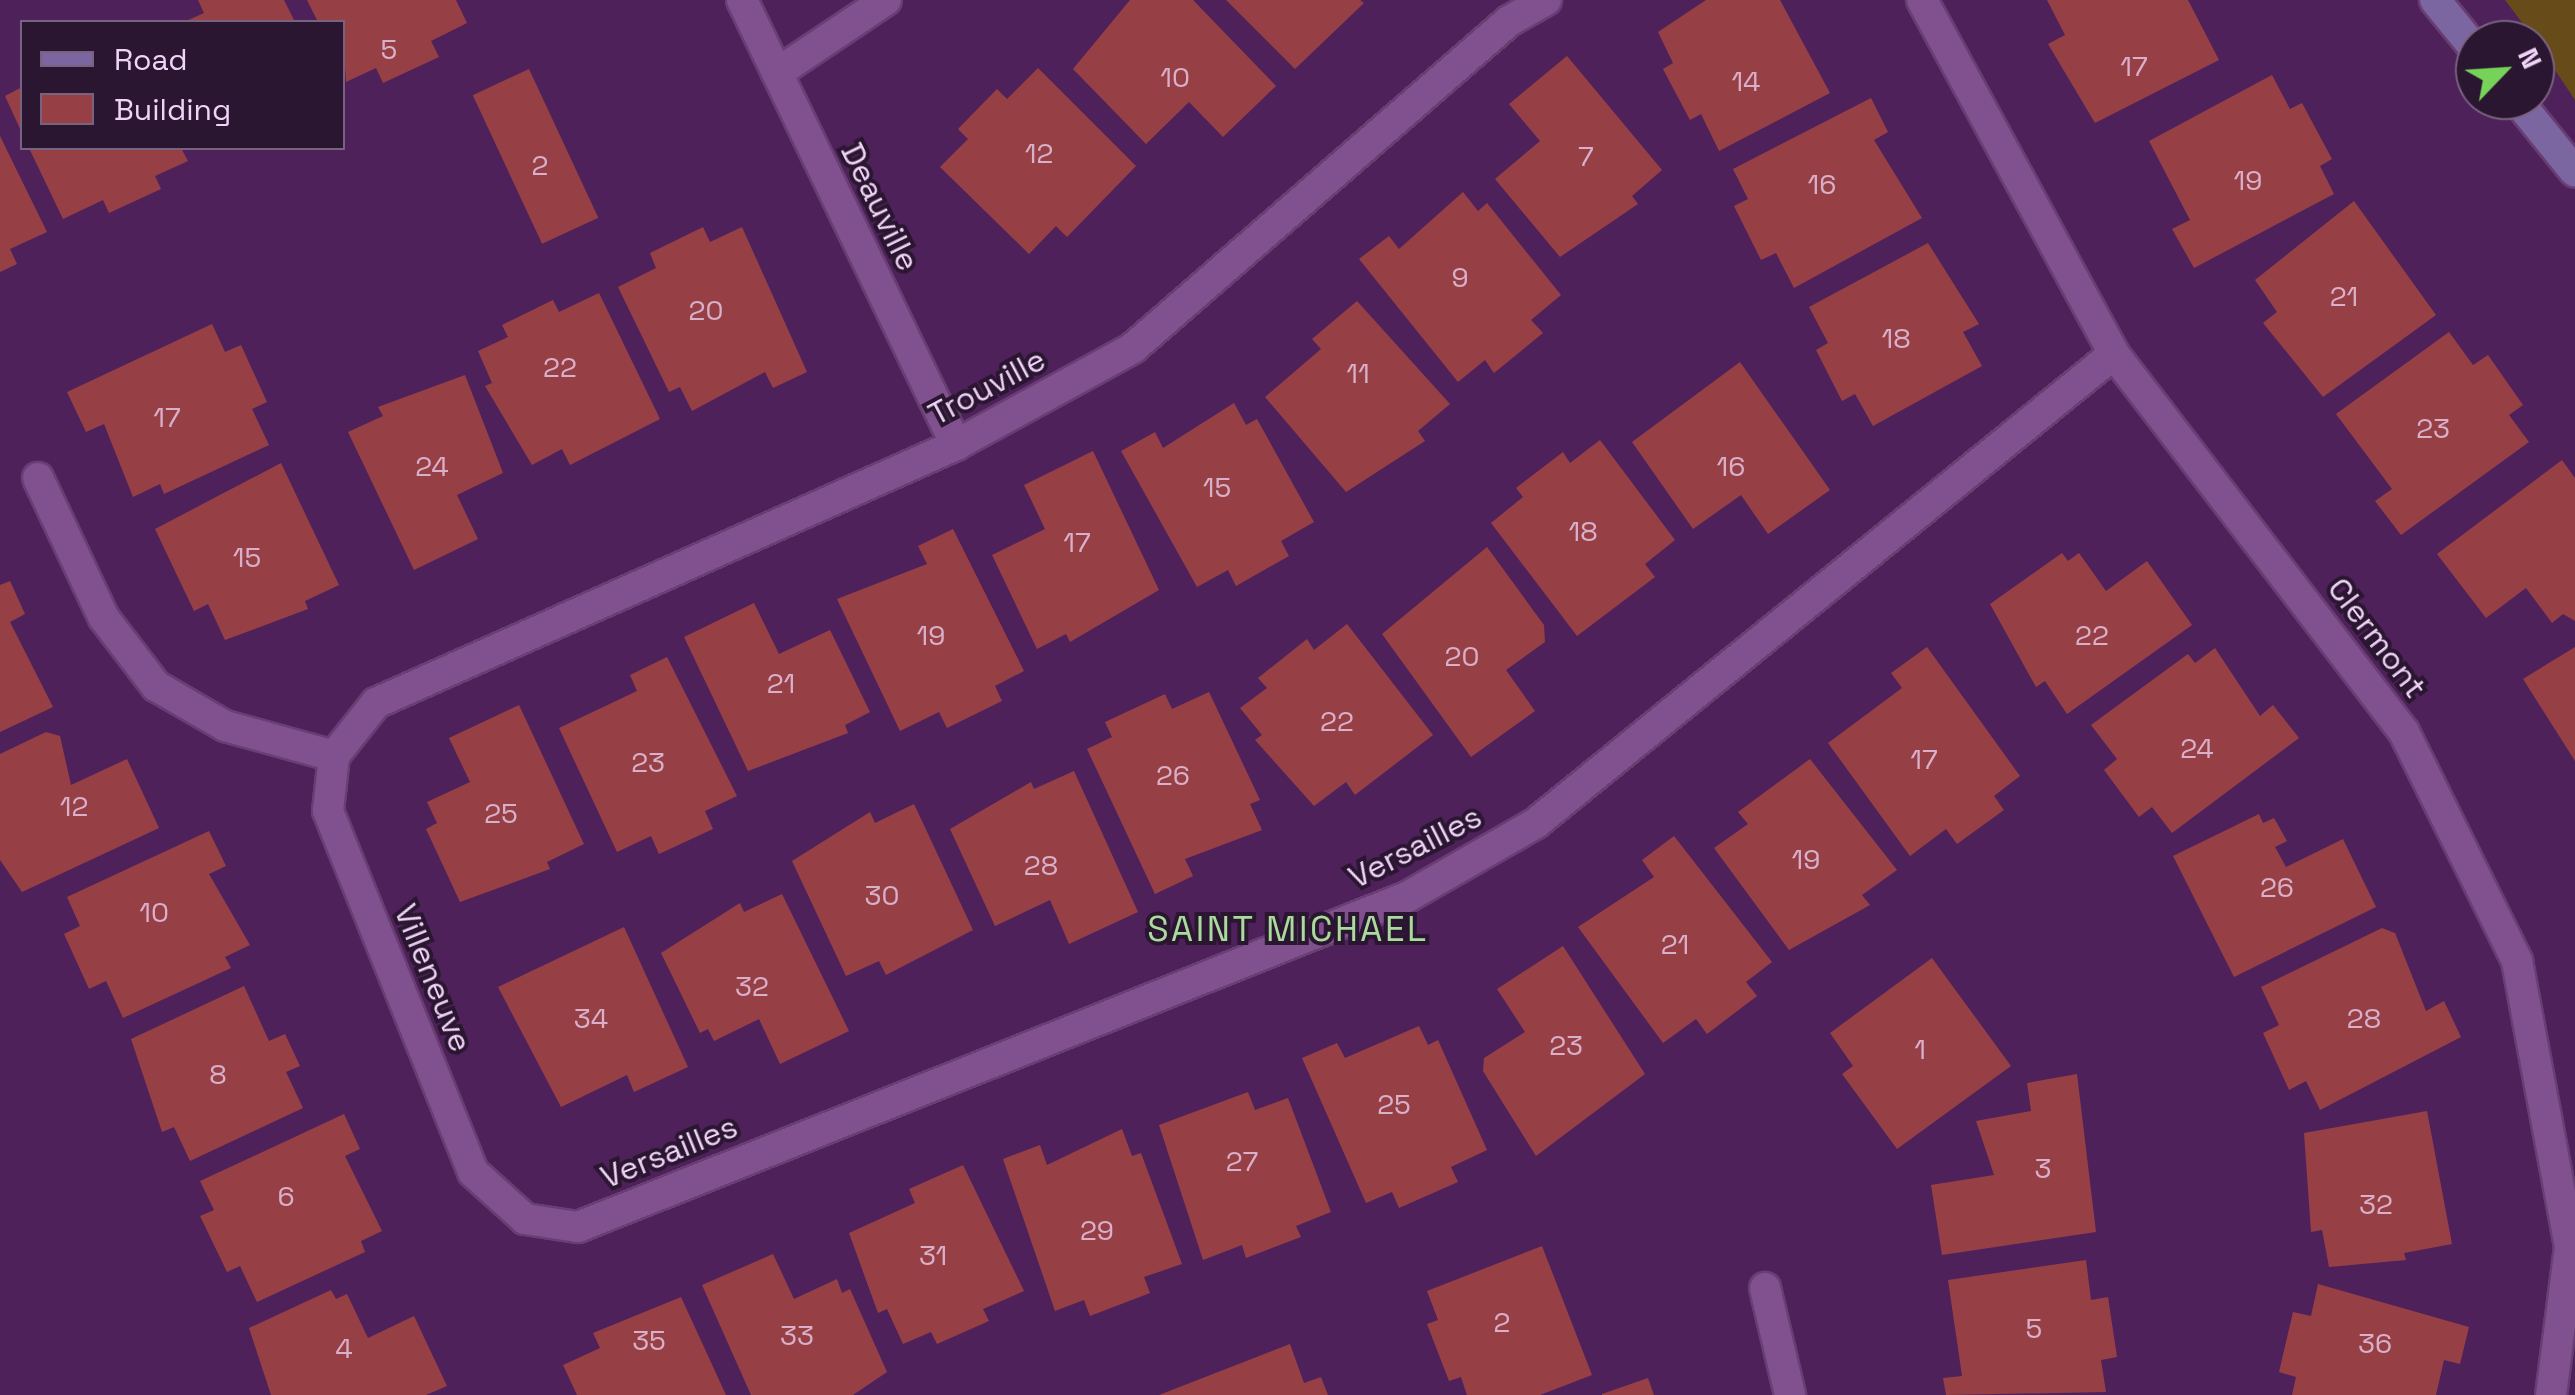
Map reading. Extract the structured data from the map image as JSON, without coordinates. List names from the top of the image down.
{
  "streets": {
    "street": [
      "Deauville",
      "Trouville",
      "Clermont",
      "Versailles",
      "Villeneuve"
    ]
  },
  "crossings": [
    ["Deauville", "Trouville"],
    ["Trouville", "Villeneuve"],
    ["Clermont", "Versailles"],
    ["Versailles", "Villeneuve"]
  ],
  "districts": ["SAINT MICHAEL"],
  "house_numbers": [
    "5",
    "17",
    "10",
    "14",
    "12",
    "7",
    "2",
    "19",
    "16",
    "9",
    "21",
    "20",
    "18",
    "22",
    "11",
    "17",
    "23",
    "24",
    "16",
    "15",
    "18",
    "17",
    "15",
    "19",
    "22",
    "20",
    "21",
    "22",
    "24",
    "17",
    "23",
    "26",
    "12",
    "25",
    "19",
    "28",
    "26",
    "30",
    "10",
    "21",
    "32",
    "34",
    "28",
    "23",
    "1",
    "8",
    "25",
    "27",
    "3",
    "6",
    "32",
    "29",
    "31",
    "2",
    "5",
    "33",
    "35",
    "36",
    "4"
  ],
  "legend": ["Road", "Building"],
  "north": "top right"
}
